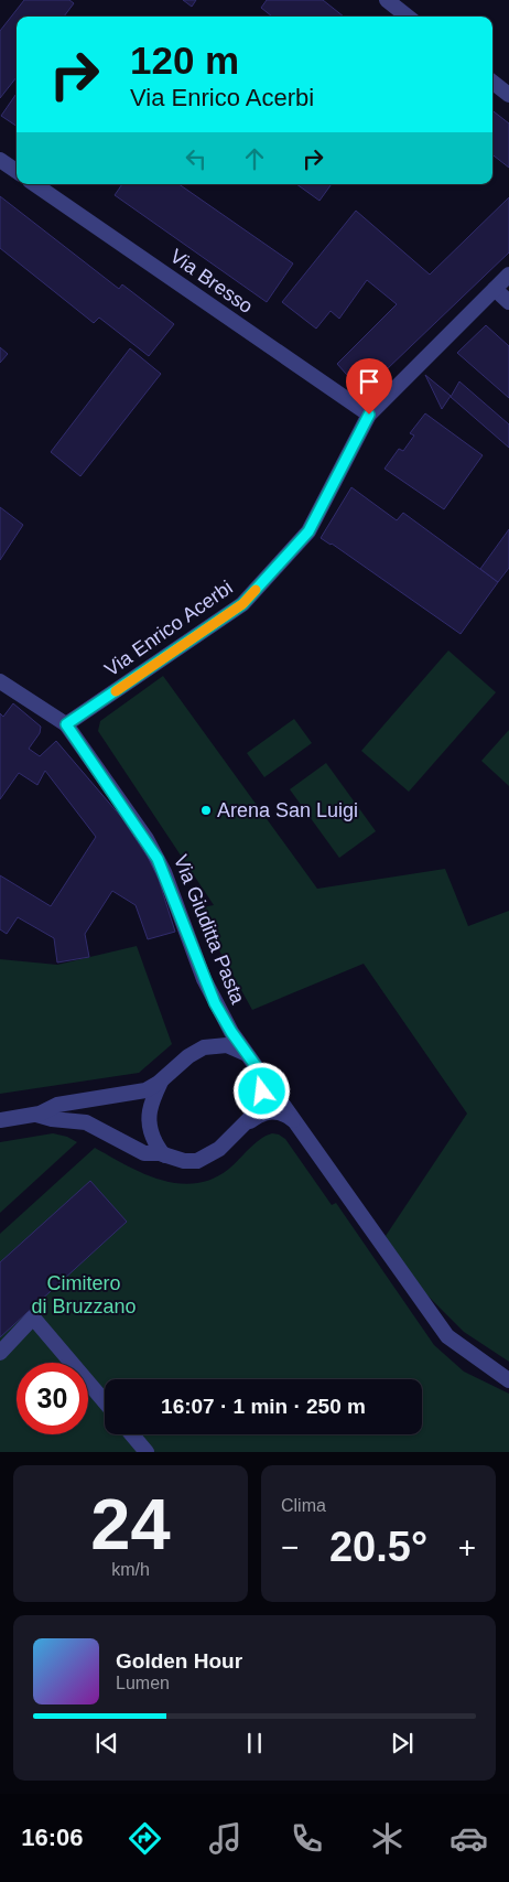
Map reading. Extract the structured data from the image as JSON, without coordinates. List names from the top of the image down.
{
  "streets": {
    "street": ["Via Bresso", "Via Enrico Acerbi", "Via Giuditta Pasta"]
  },
  "crossings": [
    ["Via Bresso", "Via Enrico Acerbi"],
    ["Via Enrico Acerbi", "Via Giuditta Pasta"]
  ],
  "parks": ["Cimitero di Bruzzano"],
  "places": ["Arena San Luigi"],
  "page": {
    "turn": ["120 m", "Via Enrico Acerbi"],
    "limit": "30",
    "trip": "16:07 · 1 min · 250 m",
    "tile": [
      ["24", "km/h"],
      "Clima"
    ],
    "heat": ["−", "20.5°", "+"],
    "song": ["Golden Hour", "Lumen"],
    "tabs": "16:06"
  }
}
